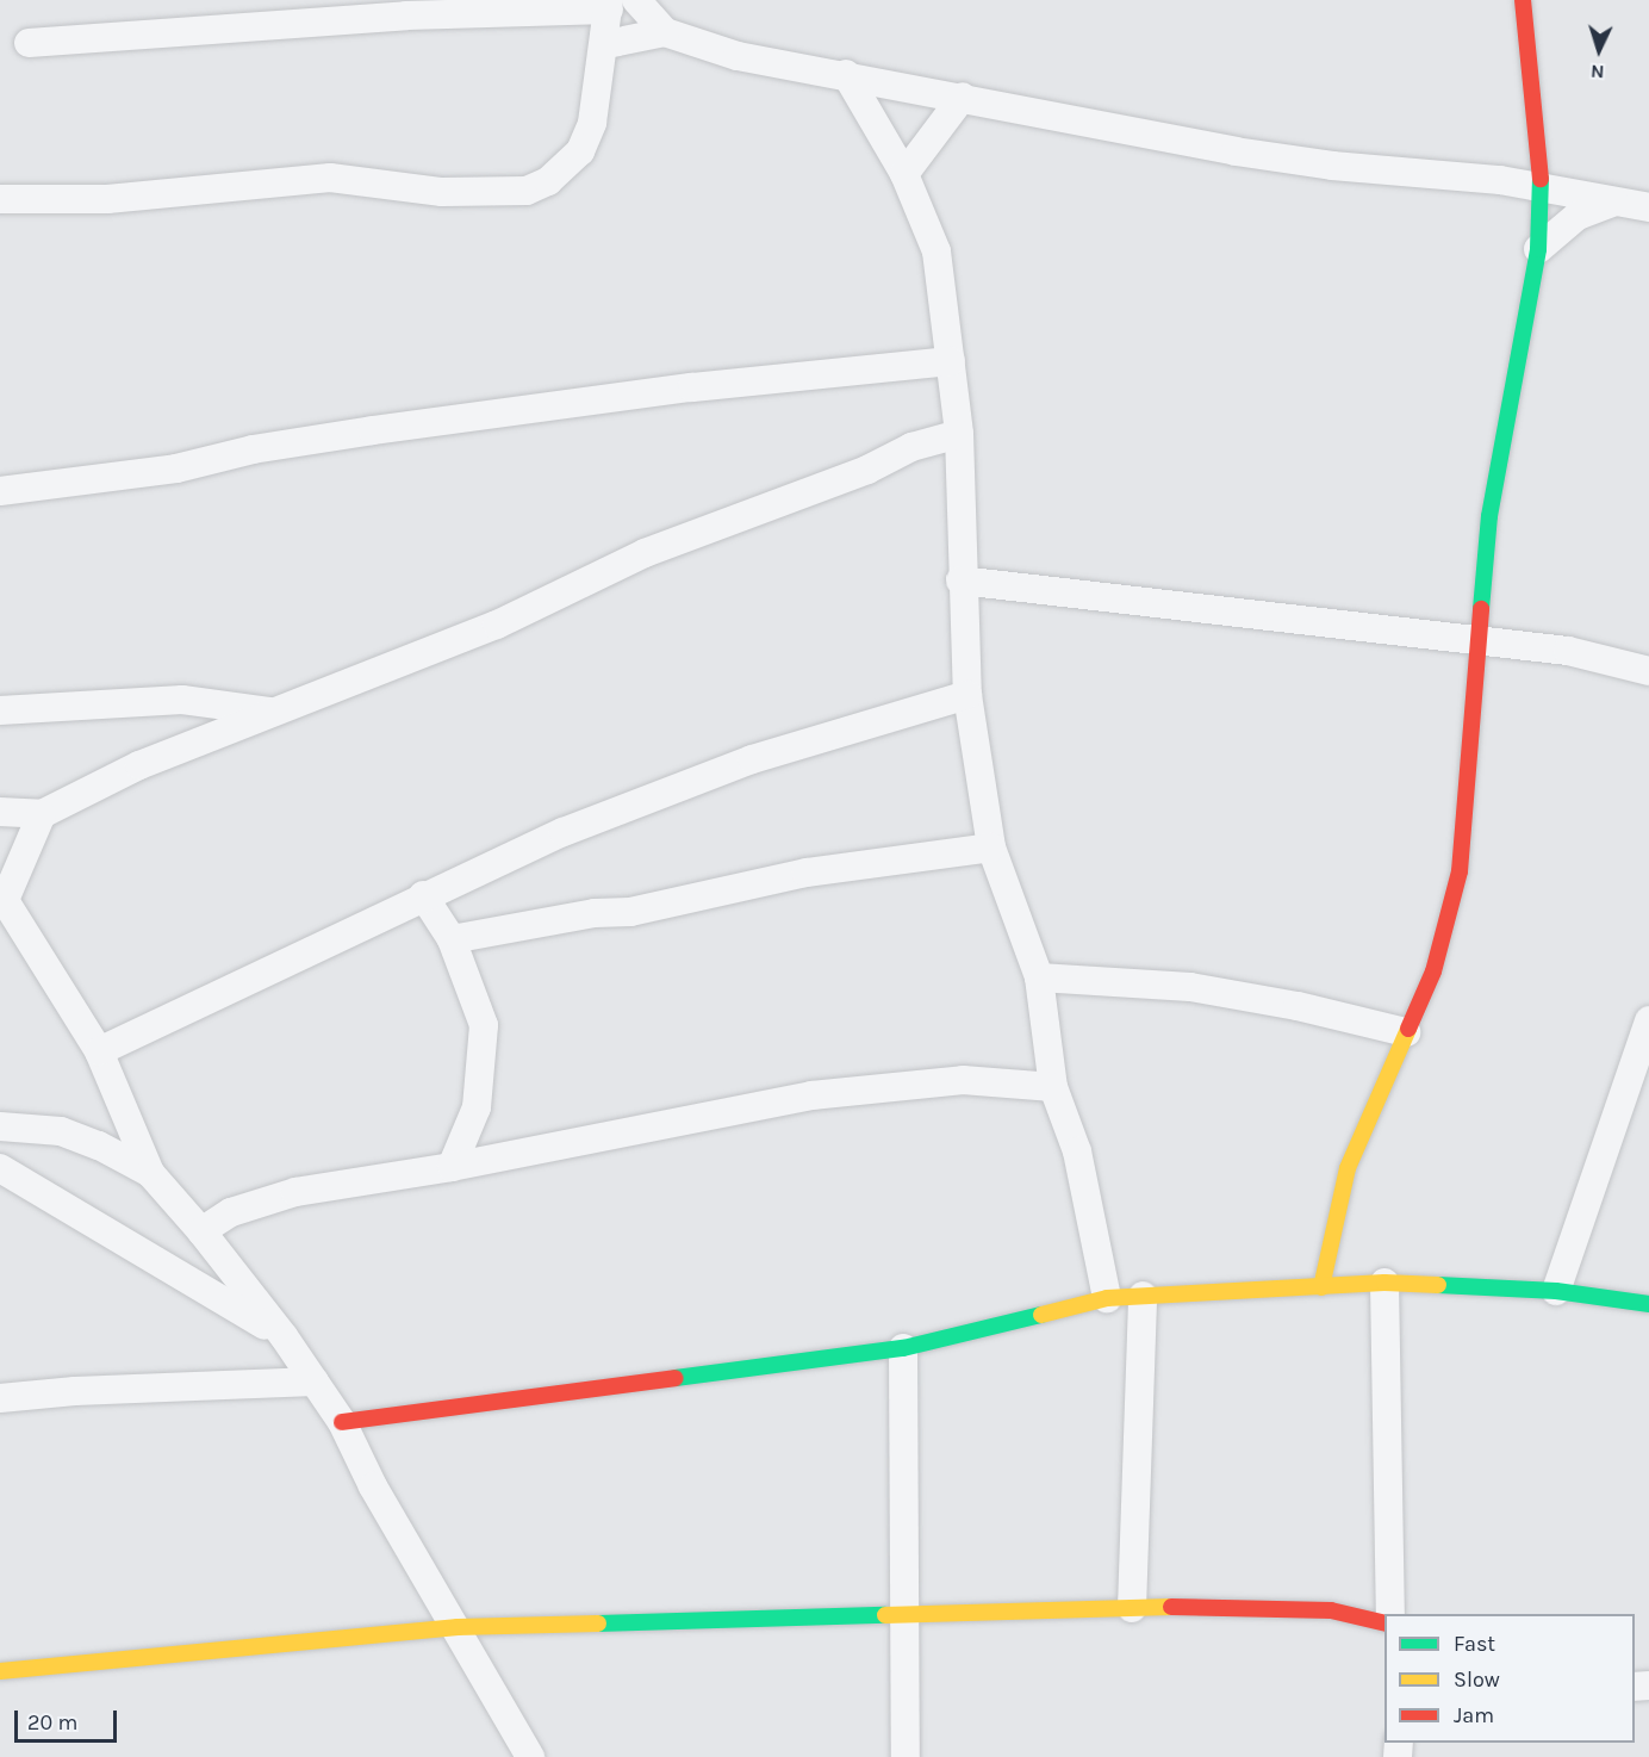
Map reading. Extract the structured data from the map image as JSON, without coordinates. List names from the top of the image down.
{
  "legend": ["Fast", "Slow", "Jam"],
  "scale_bar": "20 m",
  "north": "bottom"
}
